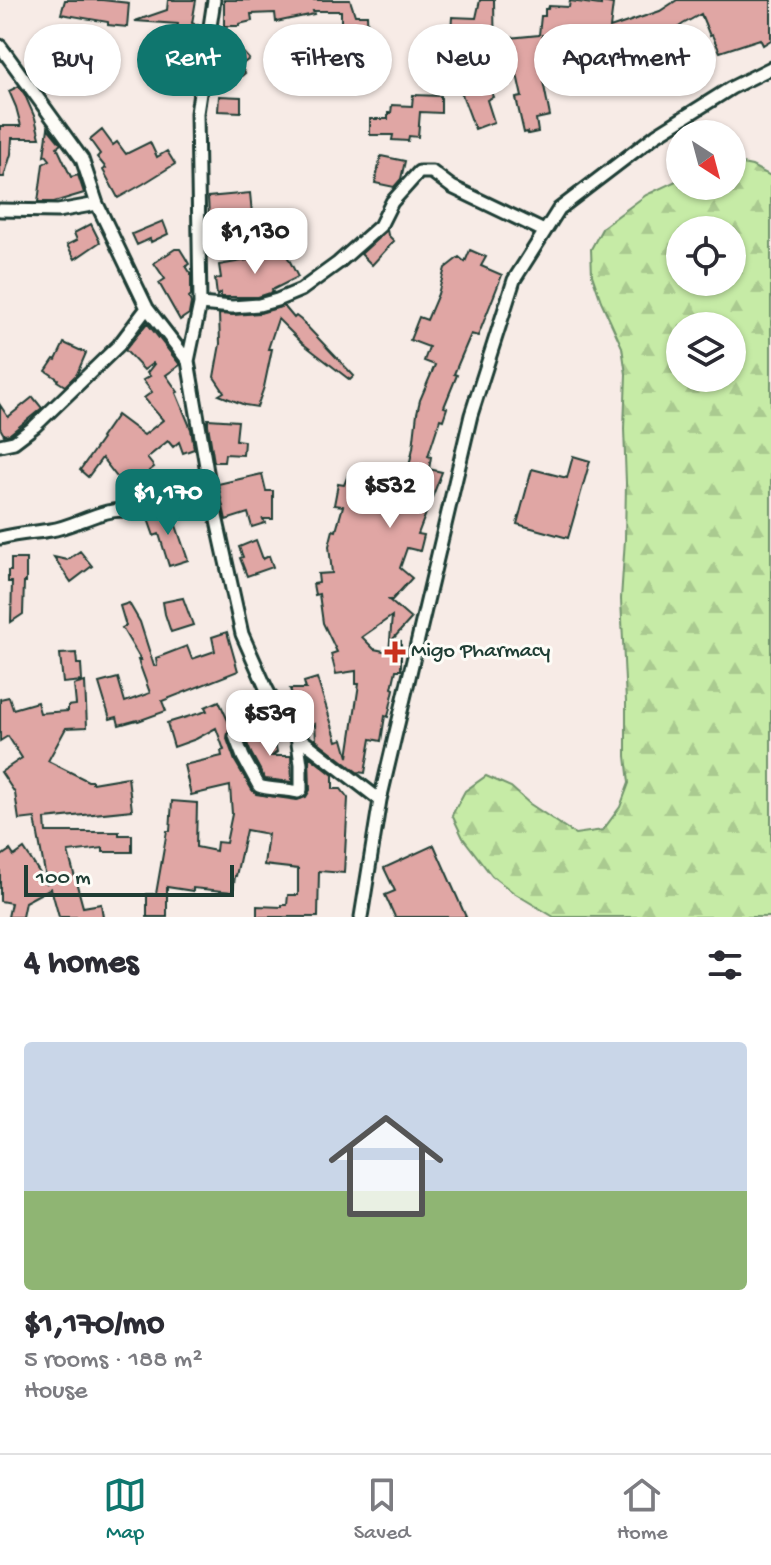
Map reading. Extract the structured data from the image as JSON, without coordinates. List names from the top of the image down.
{
  "places": {
    "health": ["Migo Pharmacy"]
  },
  "scale_bar": "100 m",
  "north": "bottom right",
  "page": {
    "chip": [
      "Buy",
      "Rent",
      "Filters",
      "New",
      "Apartment"
    ],
    "price": [
      "$1,130",
      "$532",
      "$1,170",
      "$539"
    ],
    "scale": "100 m",
    "heading": "4 homes",
    "list": [
      {
        "name": "$1,170/mo",
        "note": "5 rooms · 188 m² · House"
      }
    ],
    "tabs": ["Map", "Saved", "Home"]
  }
}
